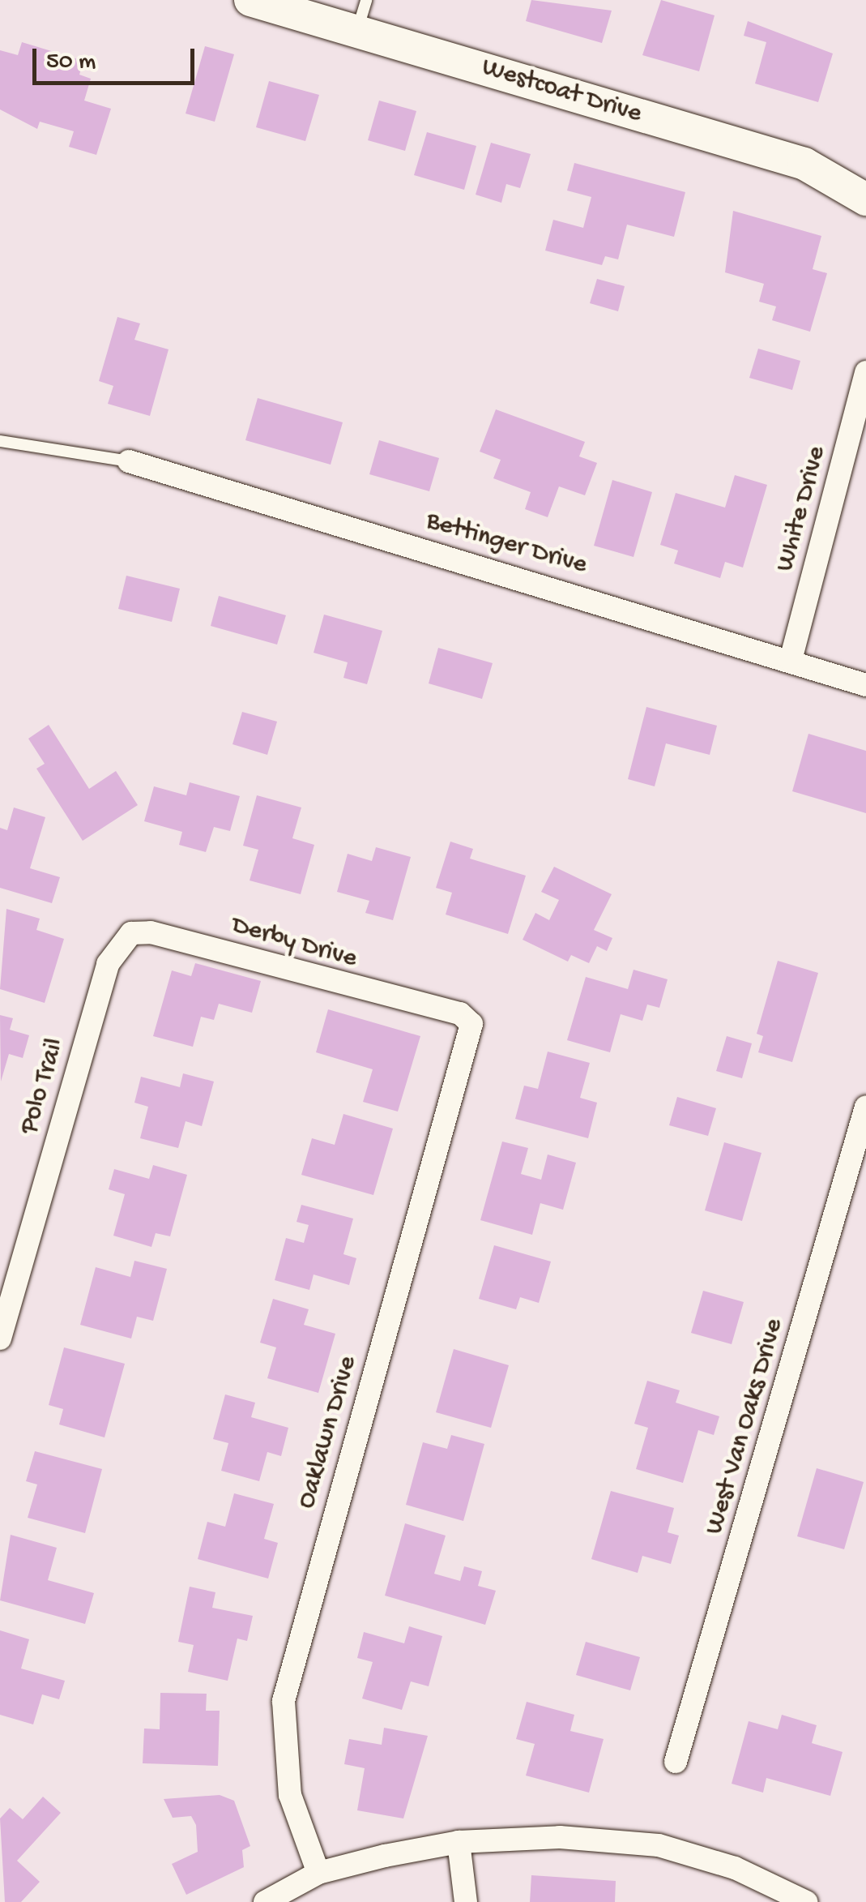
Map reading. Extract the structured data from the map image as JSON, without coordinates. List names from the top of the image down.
{
  "streets": {
    "street": [
      "Westcoat Drive",
      "White Drive",
      "Bettinger Drive",
      "Derby Drive",
      "Polo Trail",
      "West Van Oaks Drive",
      "Oaklawn Drive"
    ]
  },
  "crossings": [
    ["White Drive", "Bettinger Drive"],
    ["Derby Drive", "Polo Trail"],
    ["Derby Drive", "Oaklawn Drive"]
  ],
  "scale_bar": "50 m"
}
